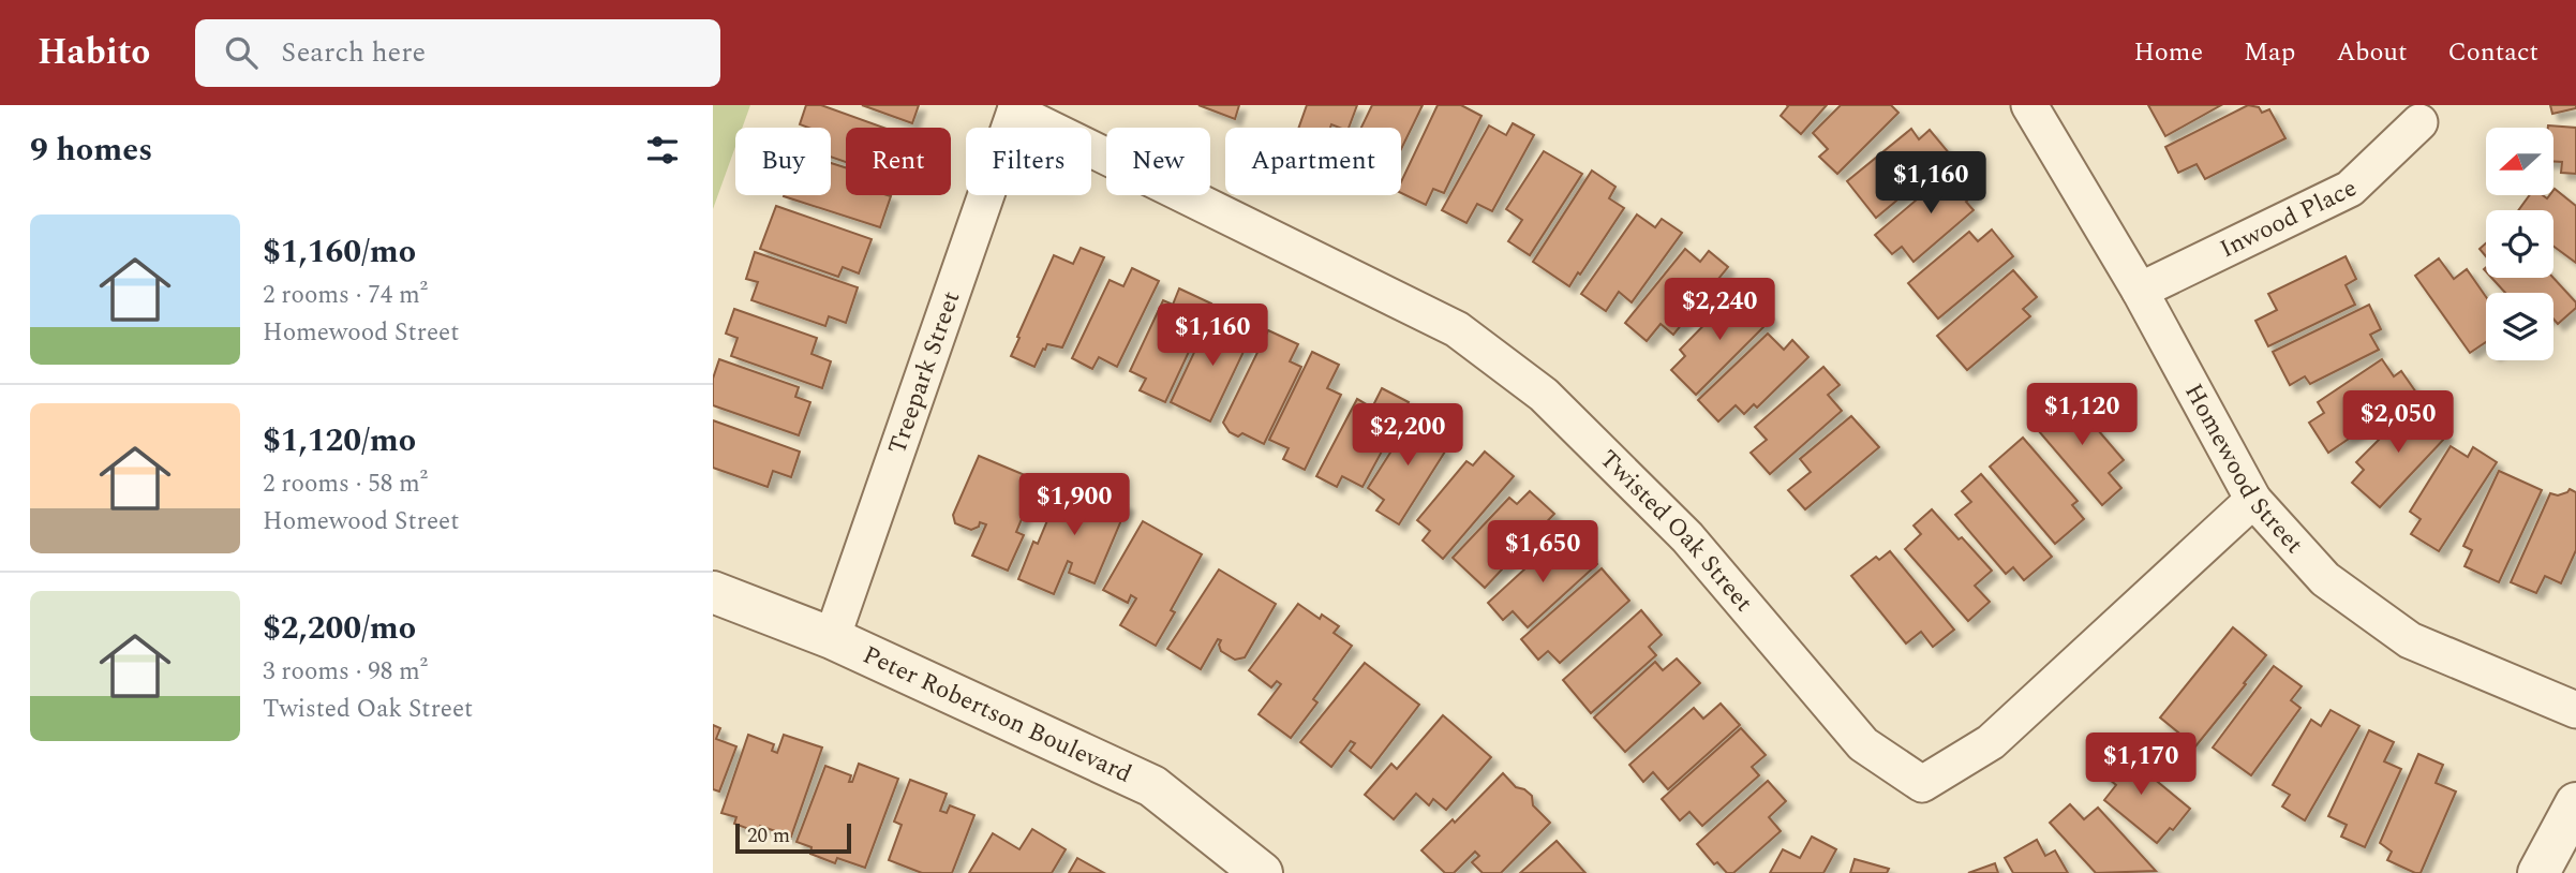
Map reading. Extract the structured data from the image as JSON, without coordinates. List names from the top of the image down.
{
  "streets": {
    "street": [
      "Inwood Place",
      "Treepark Street",
      "Homewood Street",
      "Twisted Oak Street",
      "Peter Robertson Boulevard"
    ]
  },
  "crossings": [
    ["Inwood Place", "Homewood Street"],
    ["Treepark Street", "Twisted Oak Street"],
    ["Treepark Street", "Peter Robertson Boulevard"],
    ["Homewood Street", "Twisted Oak Street"]
  ],
  "scale_bar": "20 m",
  "north": "left",
  "page": {
    "header": "Habito",
    "search": "Search here",
    "nav": [
      "Home",
      "Map",
      "About",
      "Contact"
    ],
    "heading": "9 homes",
    "chip": [
      "Buy",
      "Rent",
      "Filters",
      "New",
      "Apartment"
    ],
    "price": [
      "$1,160",
      "$2,240",
      "$1,160",
      "$1,120",
      "$2,050",
      "$2,200",
      "$1,900",
      "$1,650",
      "$1,170"
    ],
    "list": [
      {
        "name": "$1,160/mo",
        "note": "2 rooms · 74 m² · Homewood Street"
      },
      {
        "name": "$1,120/mo",
        "note": "2 rooms · 58 m² · Homewood Street"
      },
      {
        "name": "$2,200/mo",
        "note": "3 rooms · 98 m² · Twisted Oak Street"
      }
    ],
    "scale": "20 m"
  }
}
